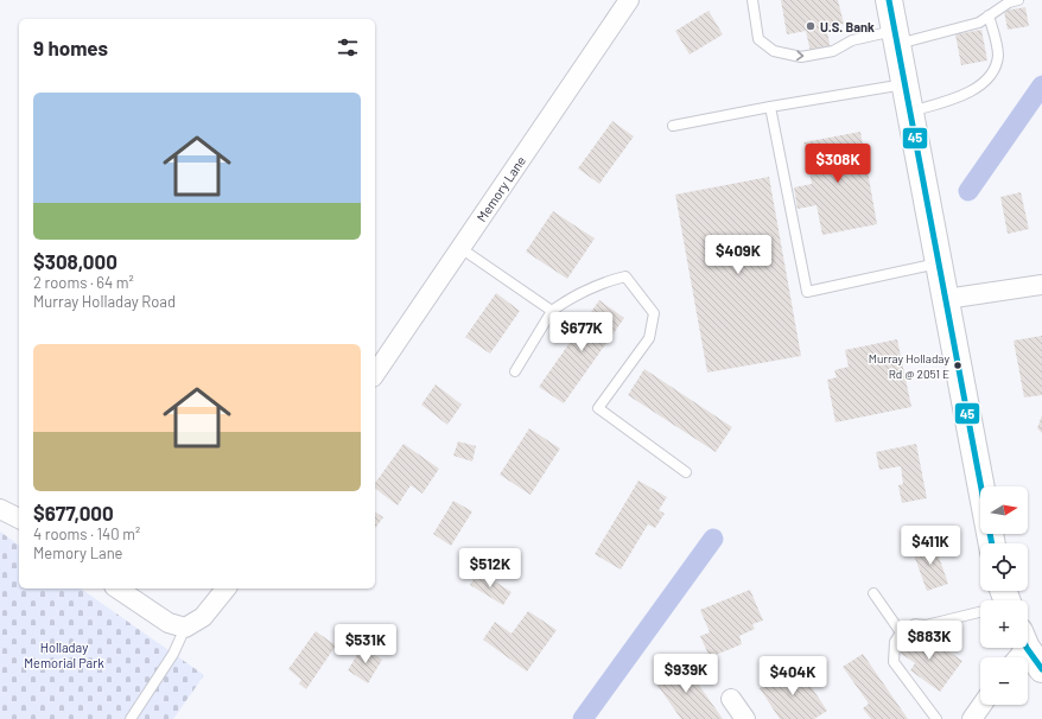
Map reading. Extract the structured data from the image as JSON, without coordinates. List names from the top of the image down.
{
  "streets": {
    "street": ["Memory Lane"]
  },
  "parks": ["Holladay Memorial Park"],
  "places": ["U.S. Bank", "Murray Holladay Rd @ 2051 E"],
  "lines": ["transit line 45"],
  "north": "right",
  "page": {
    "heading": "9 homes",
    "list": [
      {
        "name": "$308,000",
        "note": "2 rooms · 64 m² · Murray Holladay Road"
      },
      {
        "name": "$677,000",
        "note": "4 rooms · 140 m² · Memory Lane"
      }
    ],
    "price": [
      "$308K",
      "$409K",
      "$677K",
      "$411K",
      "$512K",
      "$883K",
      "$531K",
      "$939K",
      "$404K"
    ],
    "map_buttons": ["+", "−"]
  }
}
